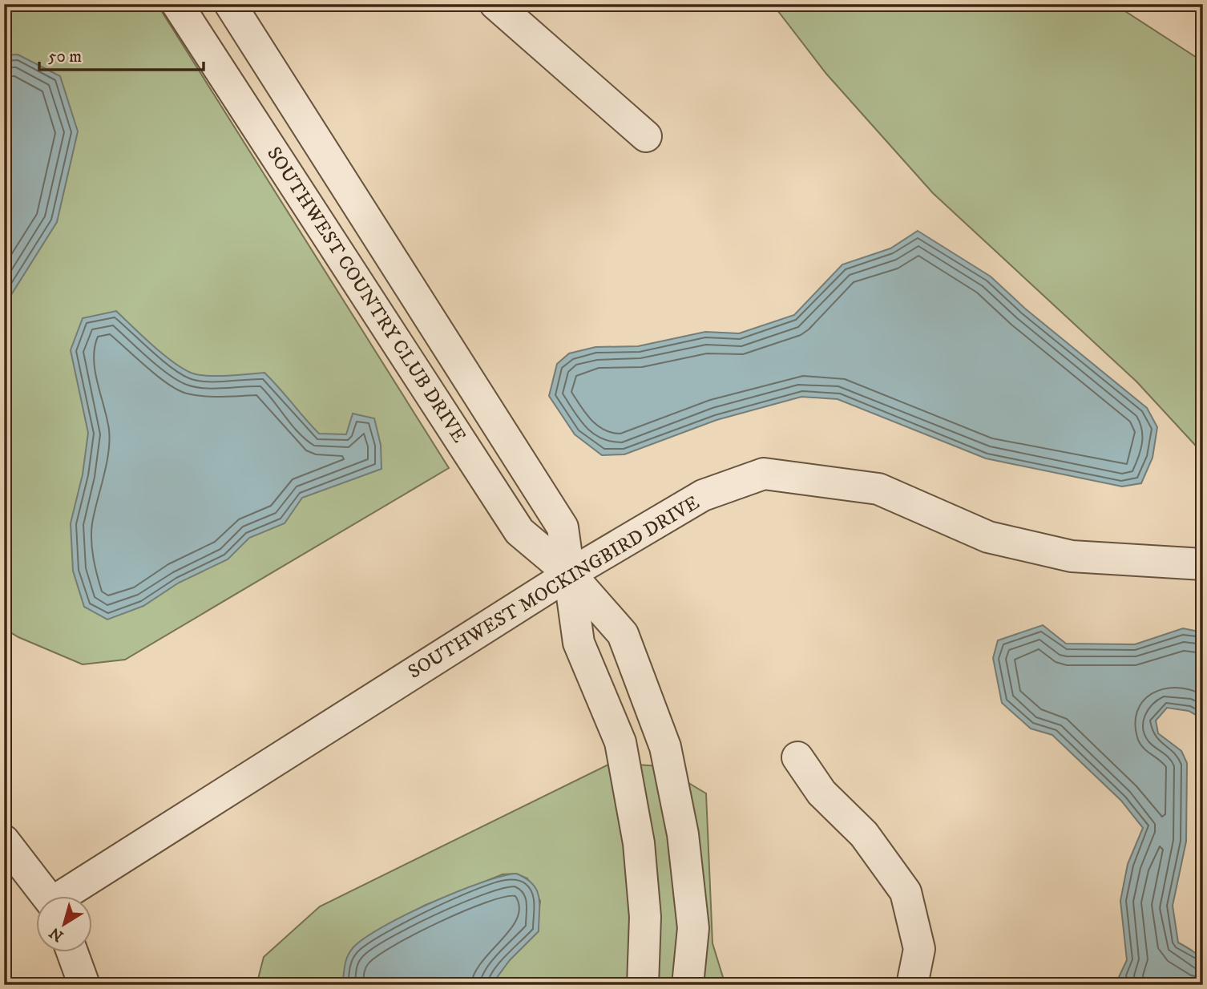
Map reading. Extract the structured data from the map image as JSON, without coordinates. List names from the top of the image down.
{
  "streets": {
    "street": ["SOUTHWEST COUNTRY CLUB DRIVE", "SOUTHWEST MOCKINGBIRD DRIVE"]
  },
  "crossings": [
    ["SOUTHWEST COUNTRY CLUB DRIVE", "SOUTHWEST MOCKINGBIRD DRIVE"]
  ],
  "scale_bar": "50 m",
  "north": "bottom left"
}
